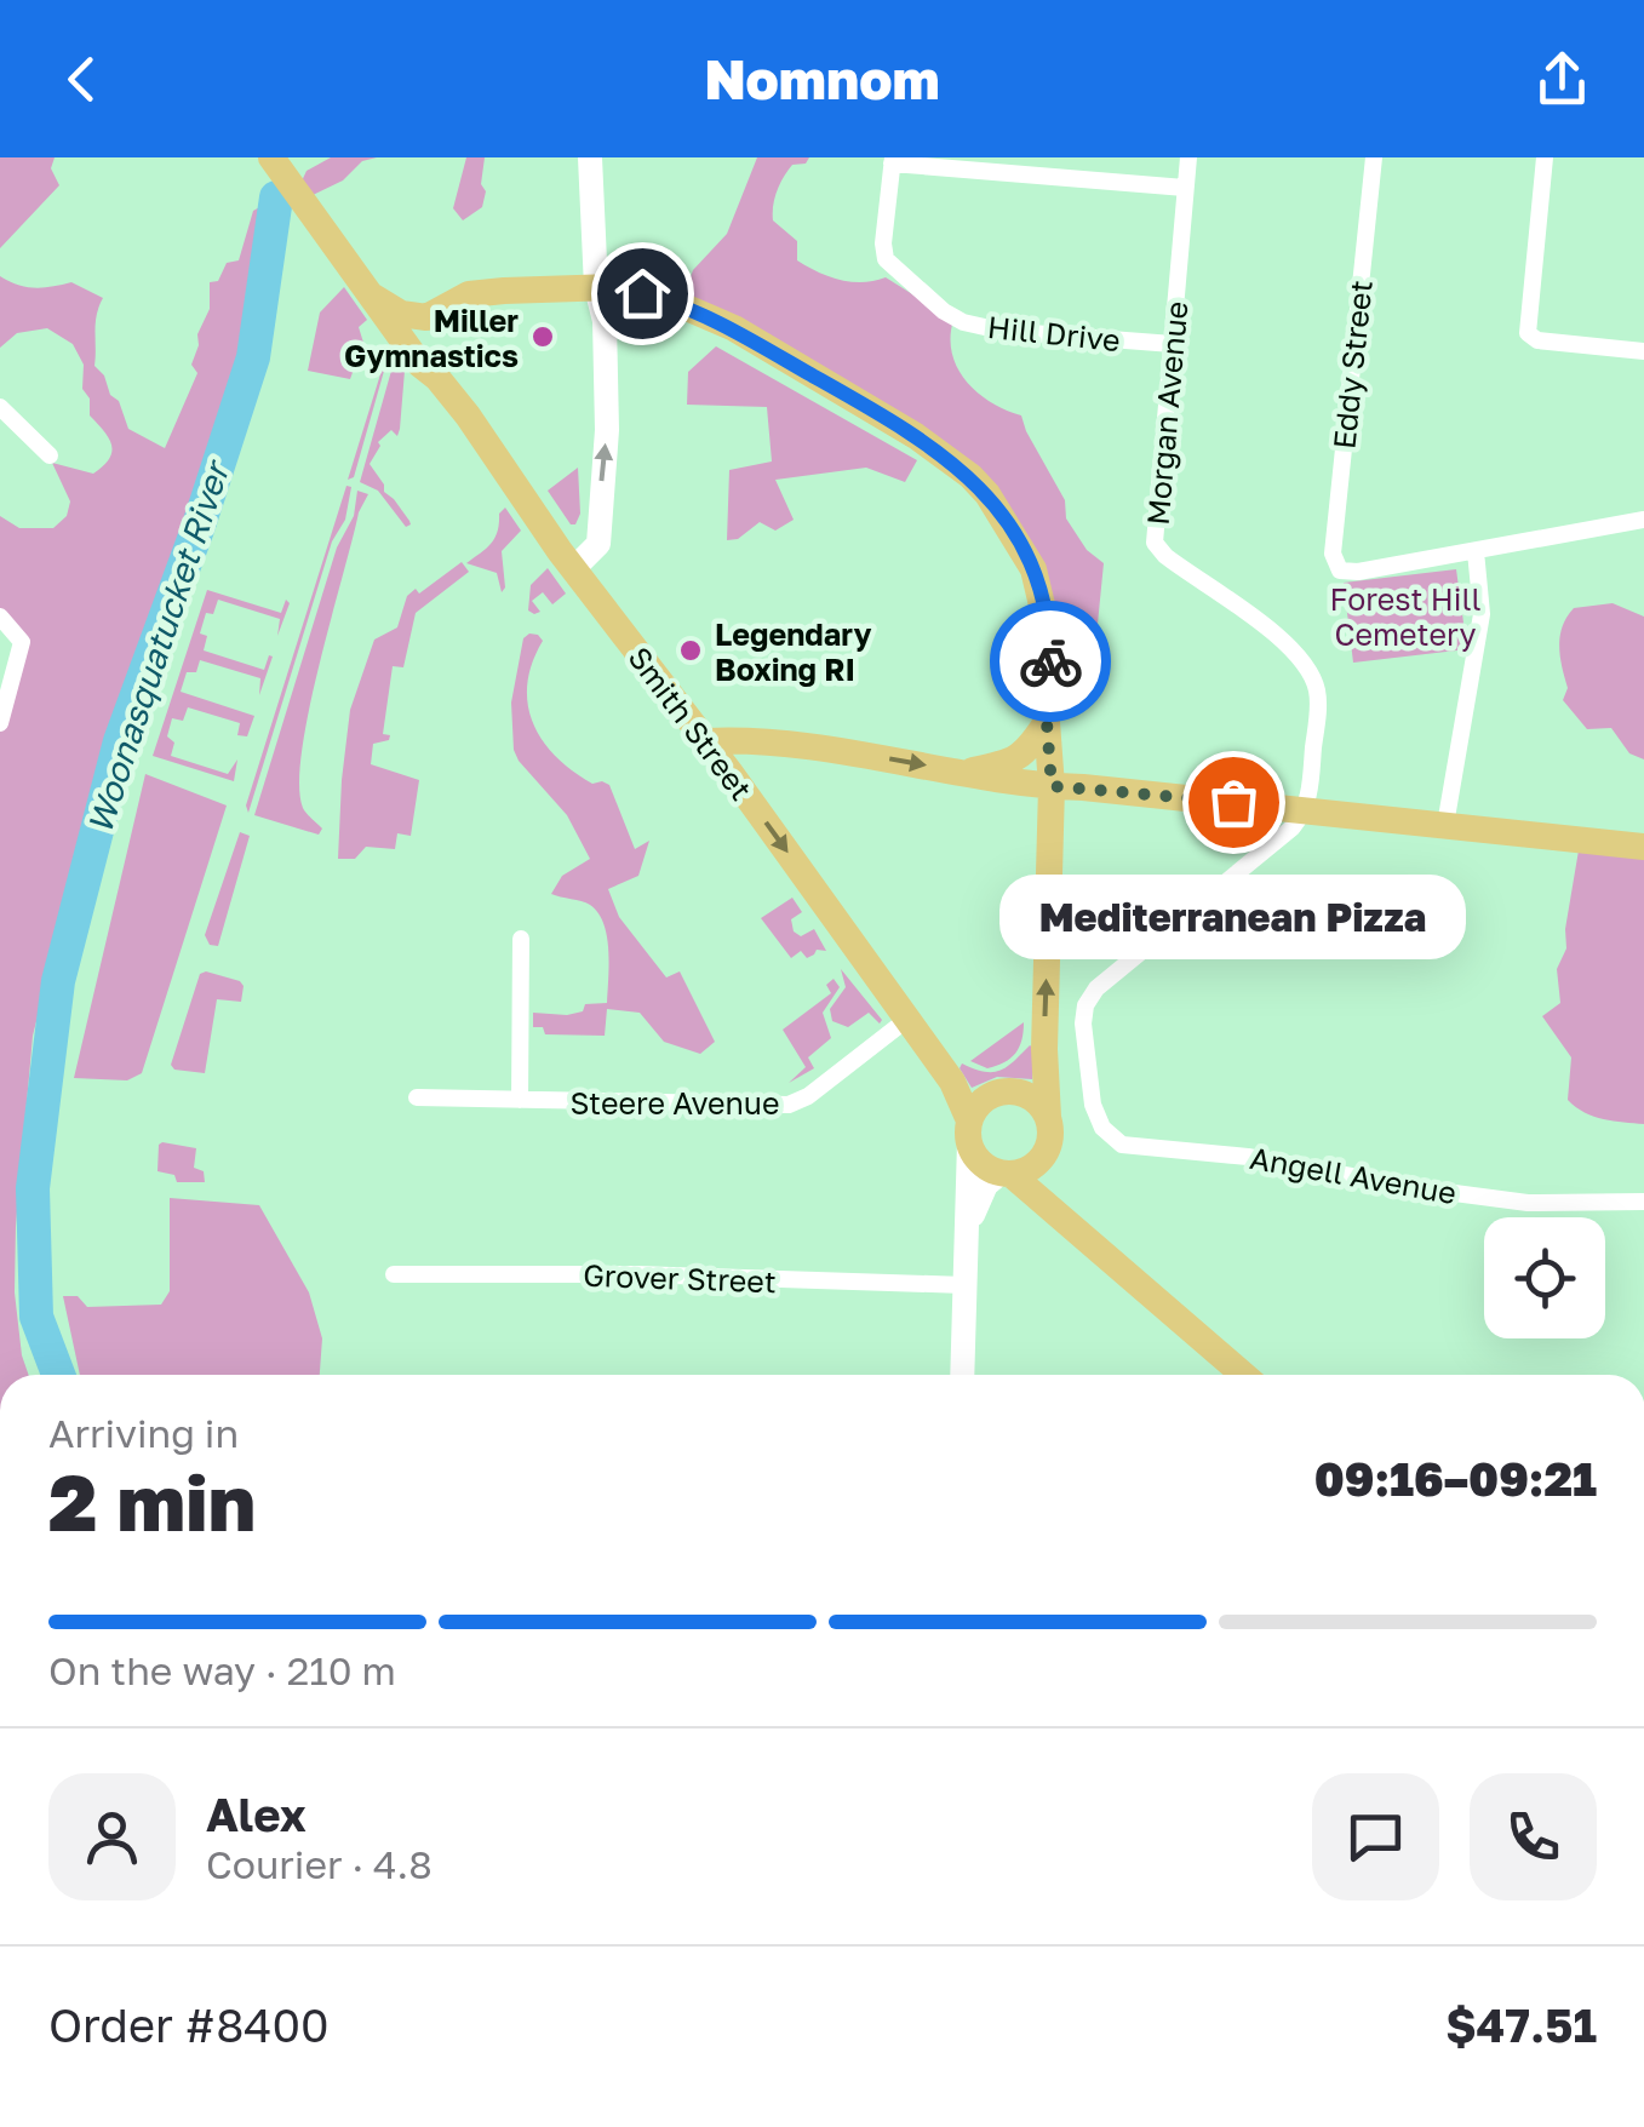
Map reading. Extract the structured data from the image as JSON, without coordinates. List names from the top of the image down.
{
  "streets": {
    "main road": ["Smith Street"],
    "street": [
      "Hill Drive",
      "Eddy Street",
      "Morgan Avenue",
      "Steere Avenue",
      "Angell Avenue",
      "Grover Street"
    ]
  },
  "crossings": [
    ["Hill Drive", "Morgan Avenue"],
    ["Morgan Avenue", "Angell Avenue"],
    ["Smith Street", "Steere Avenue"]
  ],
  "water": ["Woonasquatucket River"],
  "parks": ["Forest Hill Cemetery"],
  "places": ["Miller Gymnastics", "Legendary Boxing RI", "Mediterranean Pizza"],
  "page": {
    "header": "Nomnom",
    "bubble": "Mediterranean Pizza",
    "heading": ["2 min", "Arriving in", "09:16–09:21"],
    "panel": [
      "Alex",
      "Courier · 4.8",
      "Order #8400",
      "$47.51"
    ],
    "bar": "On the way · 210 m"
  }
}
